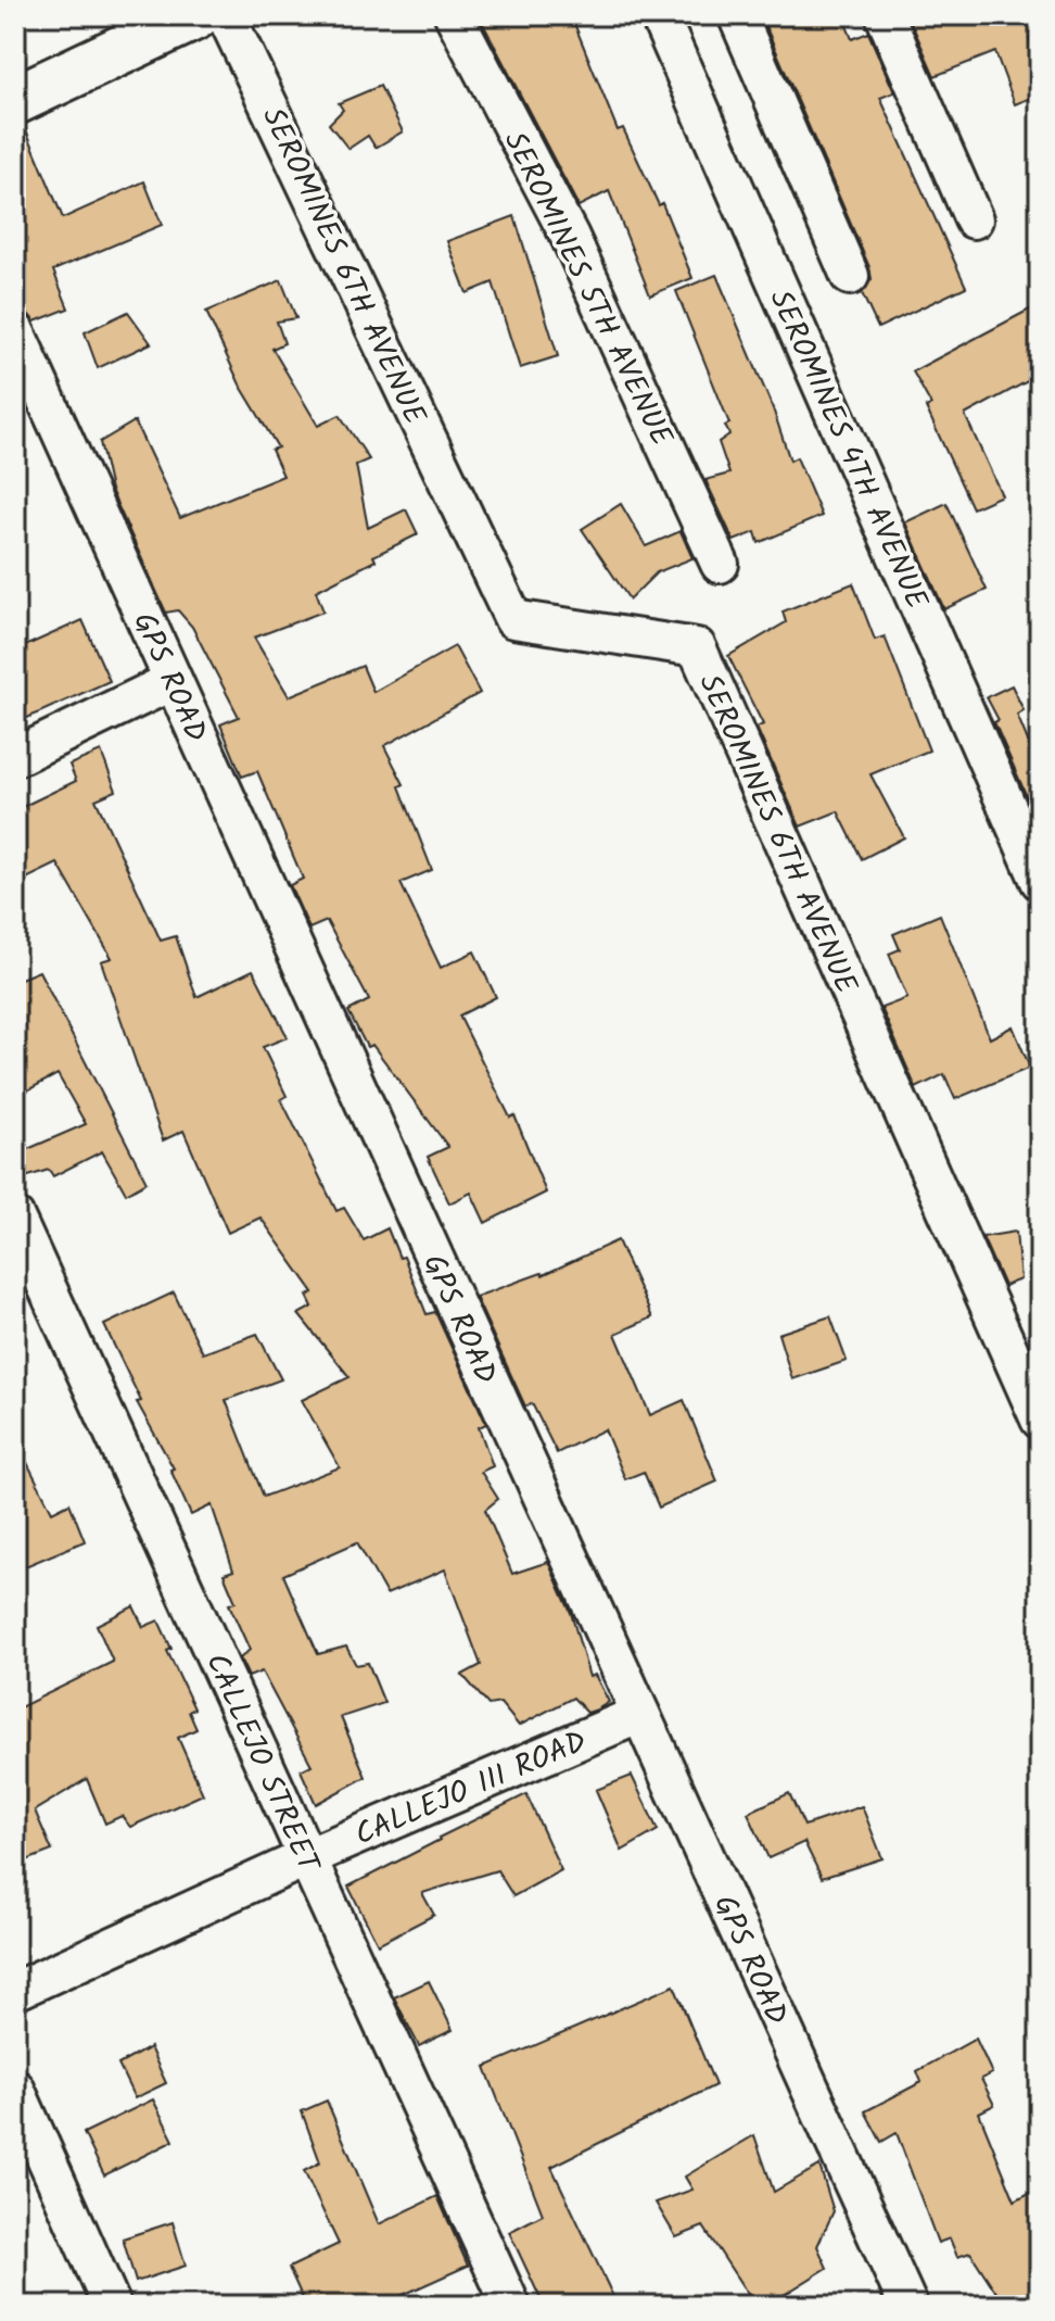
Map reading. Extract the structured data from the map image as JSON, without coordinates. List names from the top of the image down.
{
  "streets": {
    "street": [
      "SEROMINES 6TH AVENUE",
      "SEROMINES 5TH AVENUE",
      "SEROMINES 4TH AVENUE",
      "GPS ROAD",
      "CALLEJO STREET",
      "CALLEJO III ROAD"
    ]
  },
  "crossings": [
    ["GPS ROAD", "CALLEJO III ROAD"],
    ["CALLEJO STREET", "CALLEJO III ROAD"]
  ]
}
